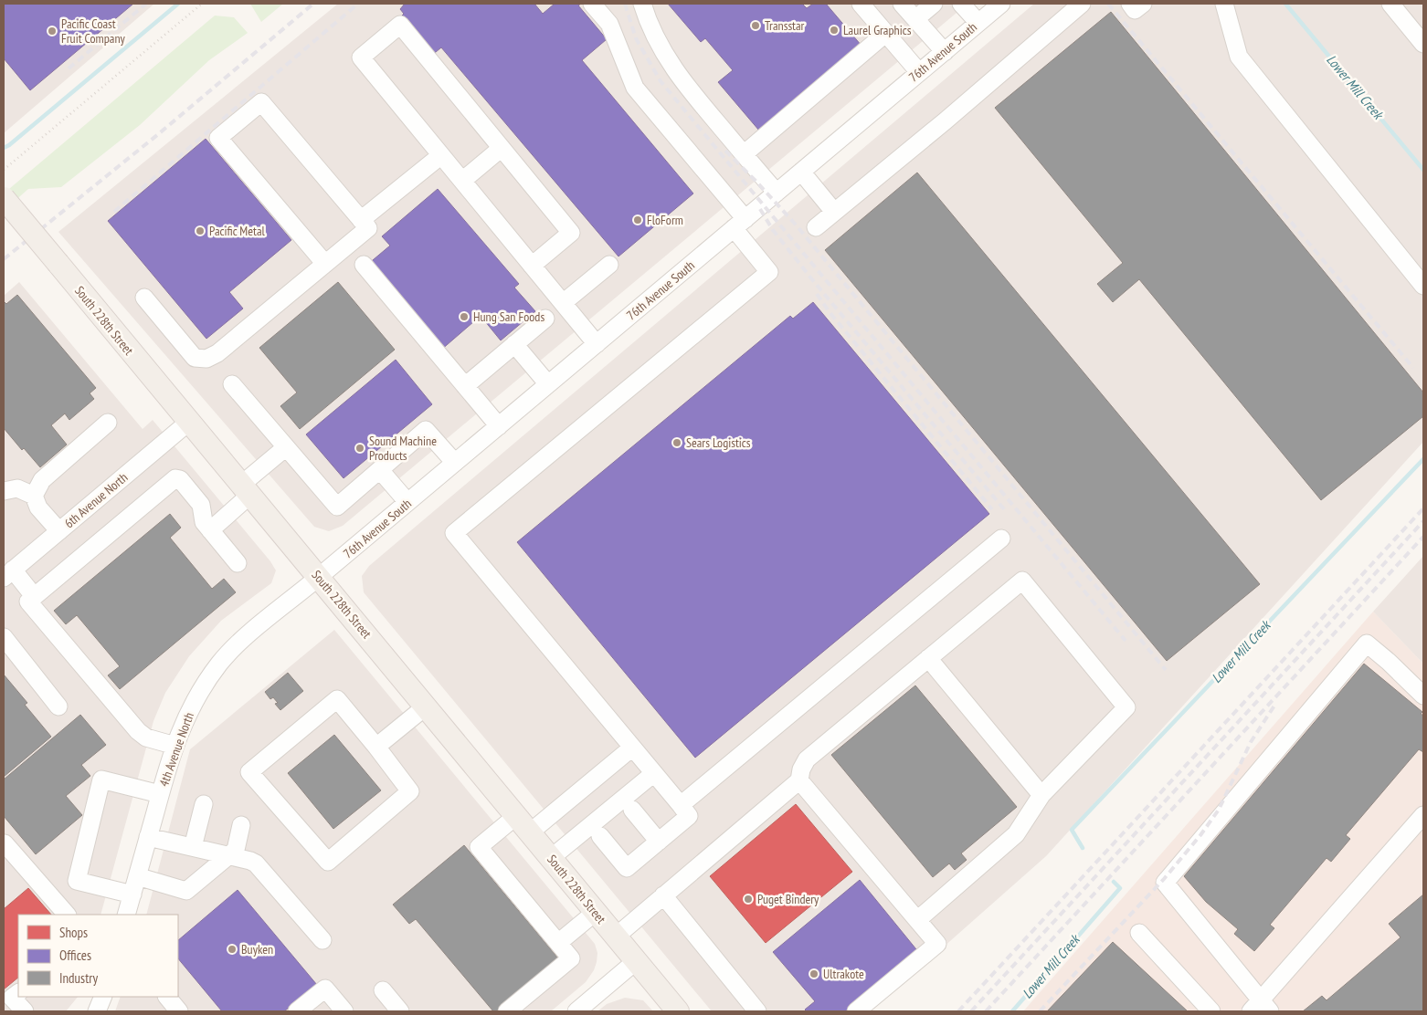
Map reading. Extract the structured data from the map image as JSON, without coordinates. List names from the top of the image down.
{
  "streets": {
    "main road": ["South 228th Street"],
    "street": ["76th Avenue South", "6th Avenue North", "4th Avenue North"]
  },
  "crossings": [
    ["76th Avenue South", "South 228th Street"],
    ["76th Avenue South", "4th Avenue North"],
    ["South 228th Street", "6th Avenue North"],
    ["South 228th Street", "4th Avenue North"]
  ],
  "water": ["Lower Mill Creek"],
  "places": [
    "Transstar",
    "Laurel Graphics",
    "Pacific Coast Fruit Company",
    "FloForm",
    "Pacific Metal",
    "Hung San Foods",
    "Sears Logistics",
    "Sound Machine Products",
    "Puget Bindery",
    "Buyken",
    "Ultrakote"
  ],
  "legend": ["Shops", "Offices", "Industry"]
}
